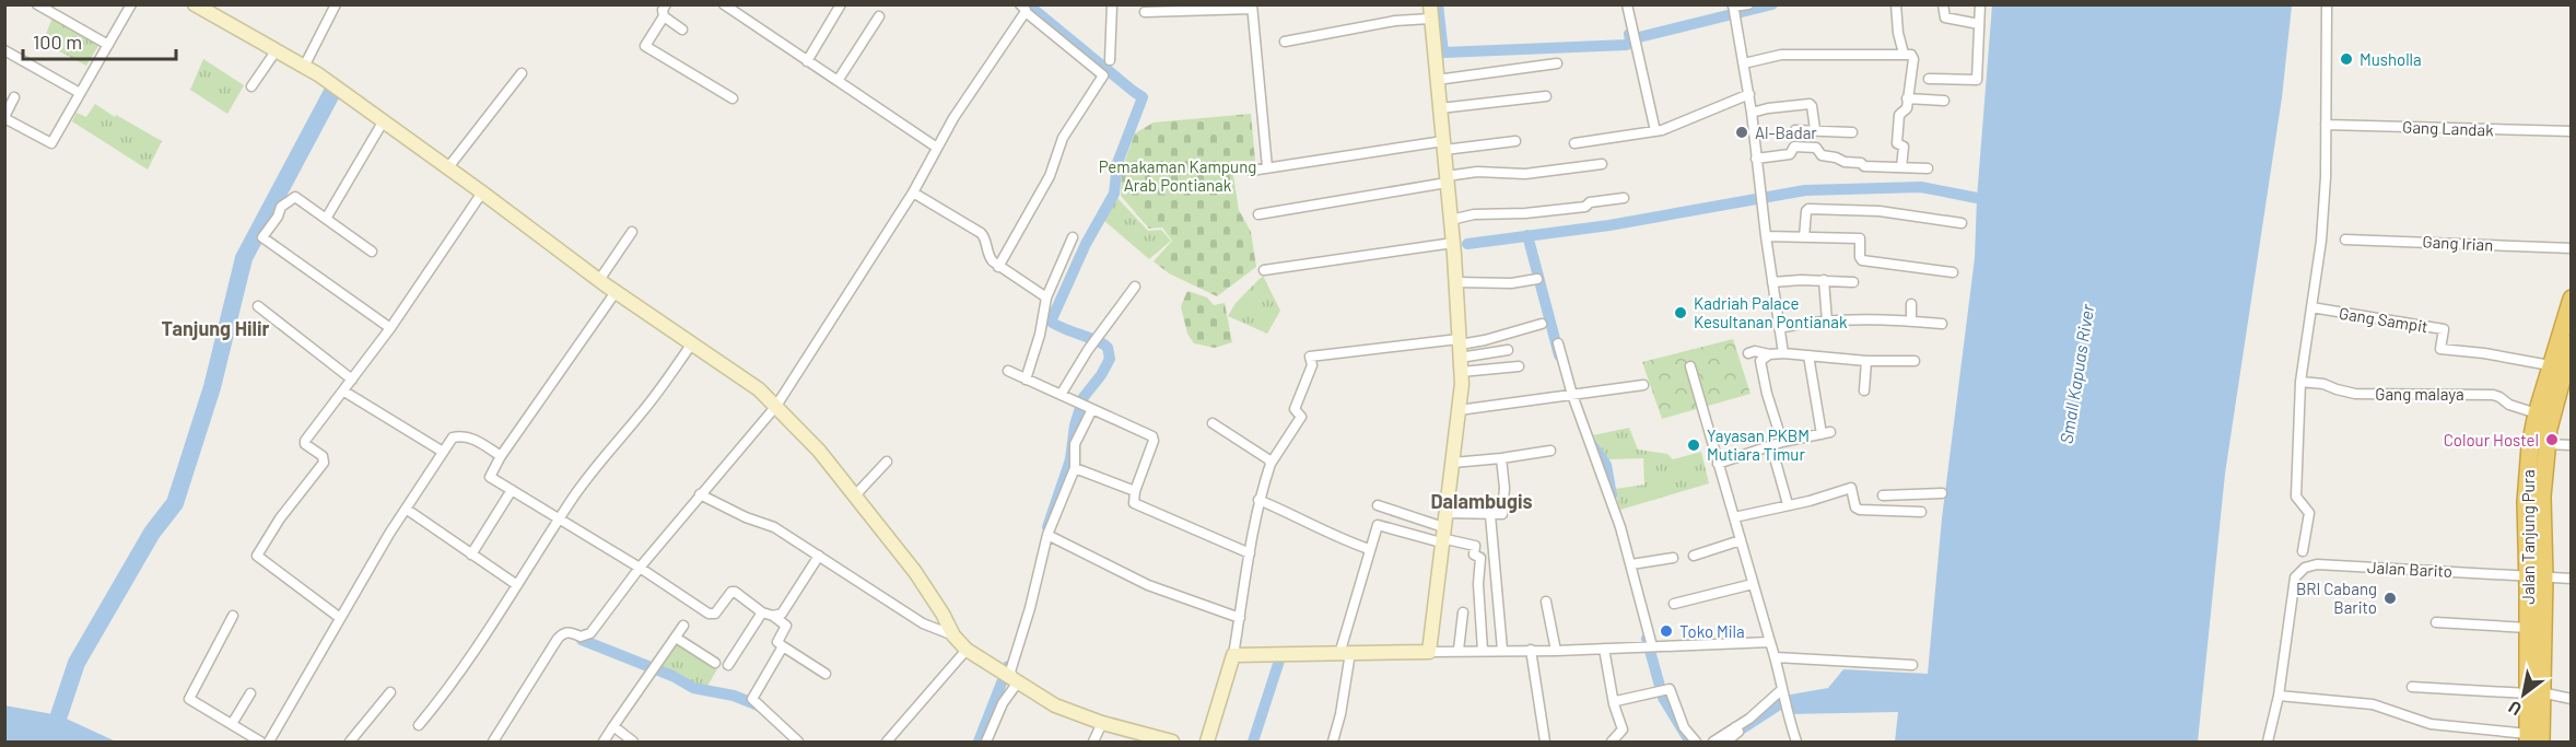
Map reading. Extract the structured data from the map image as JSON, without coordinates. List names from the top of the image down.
{
  "streets": {
    "highway": ["Jalan Tanjung Pura"],
    "street": [
      "Gang Landak",
      "Gang Irian",
      "Gang Sampit",
      "Gang malaya",
      "Jalan Barito"
    ]
  },
  "crossings": [
    ["Gang Sampit", "Jalan Tanjung Pura"],
    ["Gang malaya", "Jalan Tanjung Pura"],
    ["Jalan Tanjung Pura", "Jalan Barito"]
  ],
  "districts": ["Tanjung Hilir", "Dalambugis"],
  "water": ["Small Kapuas River"],
  "parks": ["Pemakaman Kampung Arab Pontianak"],
  "places": [
    "Musholla",
    "Al-Badar",
    "Kadriah Palace Kesultanan Pontianak",
    "Colour Hostel",
    "Yayasan PKBM Mutiara Timur",
    "BRI Cabang Barito",
    "Toko Mila"
  ],
  "scale_bar": "100 m",
  "north": "bottom left"
}
